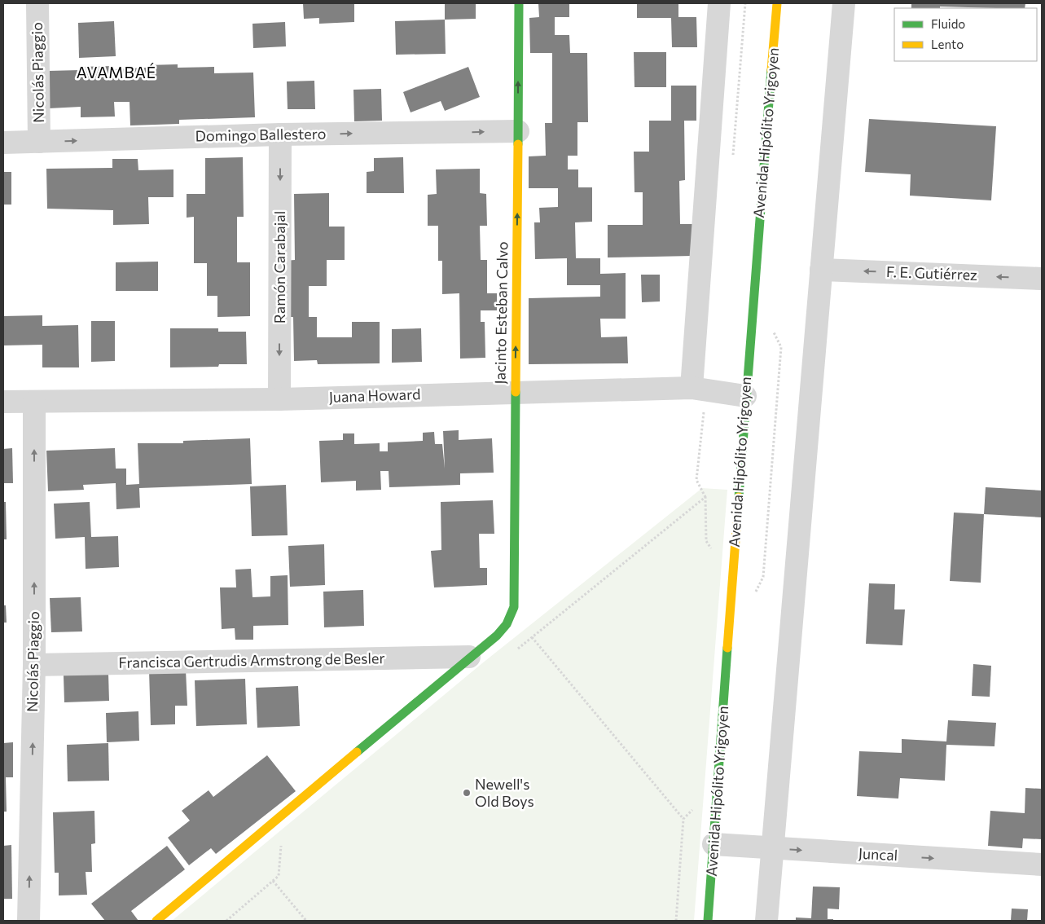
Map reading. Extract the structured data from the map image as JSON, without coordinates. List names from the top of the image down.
{
  "streets": {
    "street": [
      "Nicolás Piaggio",
      "Avenida Hipólito Yrigoyen",
      "Domingo Ballestero",
      "Ramón Carabajal",
      "F. E. Gutiérrez",
      "Jacinto Esteban Calvo",
      "Juana Howard",
      "Francisca Gertrudis Armstrong de Besler",
      "Juncal"
    ]
  },
  "crossings": [
    ["Nicolás Piaggio", "Domingo Ballestero"],
    ["Nicolás Piaggio", "Juana Howard"],
    ["Nicolás Piaggio", "Francisca Gertrudis Armstrong de Besler"],
    ["Avenida Hipólito Yrigoyen", "Juana Howard"],
    ["Avenida Hipólito Yrigoyen", "Juncal"],
    ["Domingo Ballestero", "Ramón Carabajal"],
    ["Domingo Ballestero", "Jacinto Esteban Calvo"],
    ["Ramón Carabajal", "Juana Howard"],
    ["Jacinto Esteban Calvo", "Juana Howard"],
    ["Jacinto Esteban Calvo", "Francisca Gertrudis Armstrong de Besler"]
  ],
  "one_way": [
    "Nicolás Piaggio",
    "Domingo Ballestero",
    "Ramón Carabajal",
    "F. E. Gutiérrez",
    "Jacinto Esteban Calvo",
    "Juncal"
  ],
  "districts": ["AVAMBAÉ"],
  "places": ["Newell's Old Boys"],
  "legend": ["Fluido", "Lento"]
}
